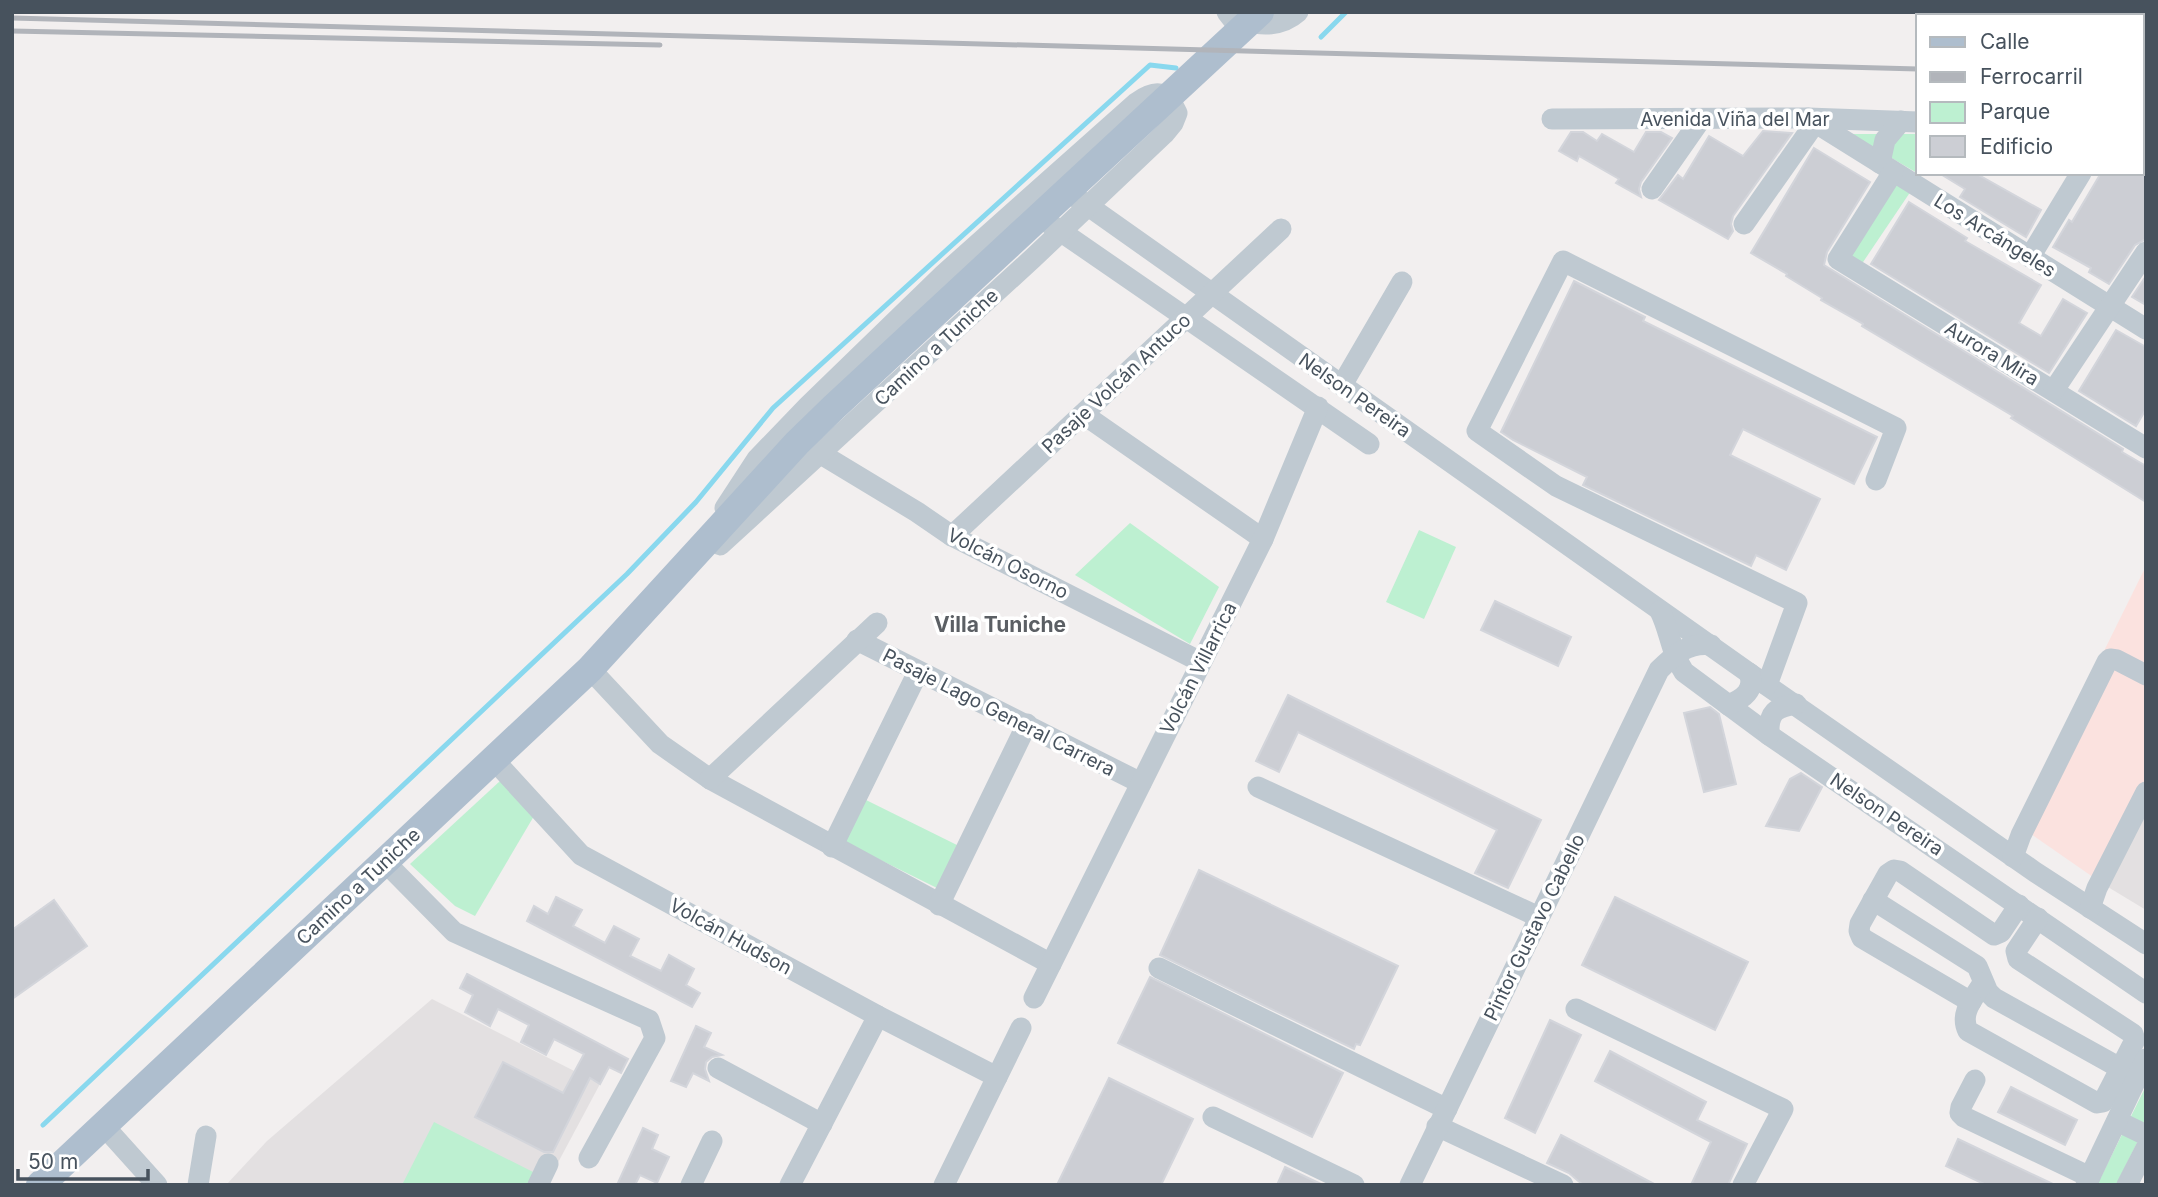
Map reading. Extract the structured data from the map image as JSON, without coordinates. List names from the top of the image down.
{
  "streets": {
    "main road": ["Camino a Tuniche"],
    "street": [
      "Avenida Viña del Mar",
      "Los Arcángeles",
      "Aurora Mira",
      "Pasaje Volcán Antuco",
      "Nelson Pereira",
      "Volcán Osorno",
      "Volcán Villarrica",
      "Pasaje Lago General Carrera",
      "Pintor Gustavo Cabello",
      "Volcán Hudson"
    ]
  },
  "crossings": [
    ["Avenida Viña del Mar", "Los Arcángeles"],
    ["Los Arcángeles", "Aurora Mira"],
    ["Camino a Tuniche", "Nelson Pereira"],
    ["Camino a Tuniche", "Volcán Osorno"],
    ["Camino a Tuniche", "Volcán Hudson"],
    ["Pasaje Volcán Antuco", "Nelson Pereira"],
    ["Pasaje Volcán Antuco", "Volcán Osorno"],
    ["Nelson Pereira", "Volcán Villarrica"],
    ["Nelson Pereira", "Pintor Gustavo Cabello"],
    ["Volcán Osorno", "Volcán Villarrica"],
    ["Volcán Villarrica", "Pasaje Lago General Carrera"]
  ],
  "districts": ["Villa Tuniche"],
  "legend": [
    "Calle",
    "Ferrocarril",
    "Parque",
    "Edificio"
  ],
  "scale_bar": "50 m"
}
